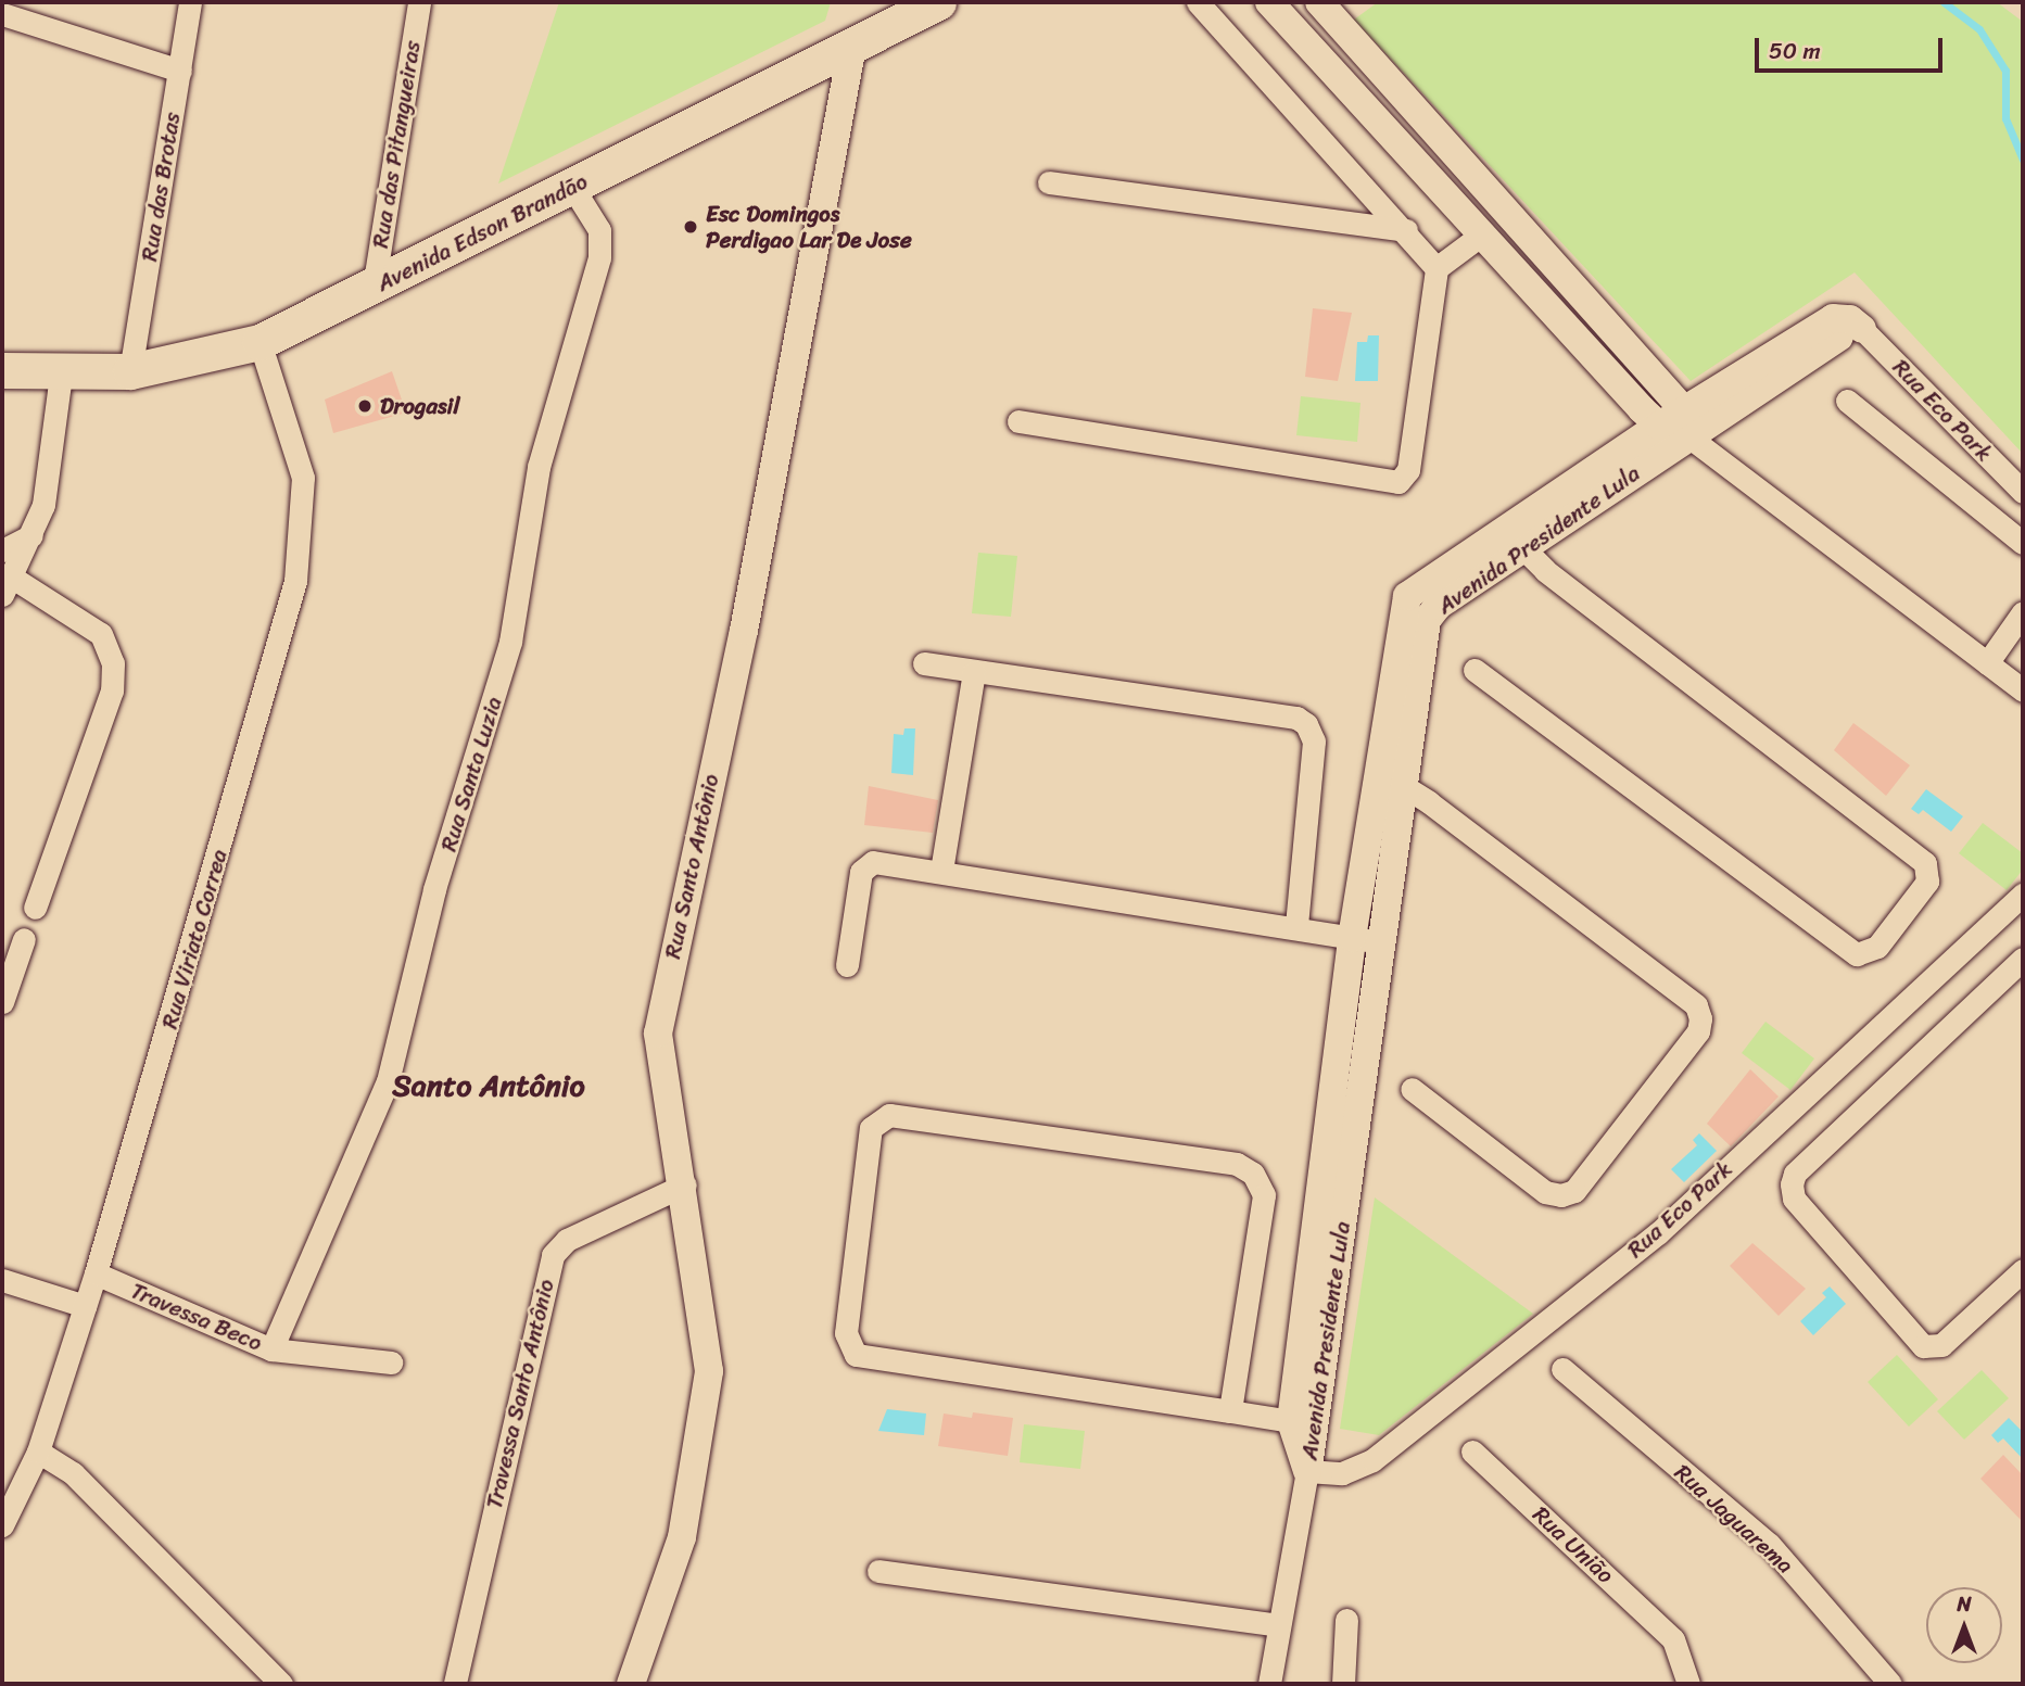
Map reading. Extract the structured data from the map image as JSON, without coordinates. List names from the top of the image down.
{
  "streets": {
    "main road": ["Avenida Edson Brandão"],
    "street": [
      "Rua das Pitangueiras",
      "Rua das Brotas",
      "Rua Eco Park",
      "Avenida Presidente Lula",
      "Rua Santa Luzia",
      "Rua Santo Antônio",
      "Rua Viriato Correa",
      "Travessa Beco",
      "Travessa Santo Antônio",
      "Rua Jaguarema",
      "Rua União"
    ]
  },
  "crossings": [
    ["Rua das Pitangueiras", "Avenida Edson Brandão"],
    ["Rua das Brotas", "Avenida Edson Brandão"],
    ["Avenida Edson Brandão", "Rua Santa Luzia"],
    ["Avenida Edson Brandão", "Rua Santo Antônio"],
    ["Avenida Edson Brandão", "Rua Viriato Correa"],
    ["Rua Eco Park", "Avenida Presidente Lula"],
    ["Rua Santa Luzia", "Travessa Beco"],
    ["Rua Santo Antônio", "Travessa Santo Antônio"],
    ["Rua Viriato Correa", "Travessa Beco"]
  ],
  "districts": ["Santo Antônio"],
  "places": ["Esc Domingos Perdigao Lar De Jose", "Drogasil"],
  "scale_bar": "50 m",
  "north": "top"
}
